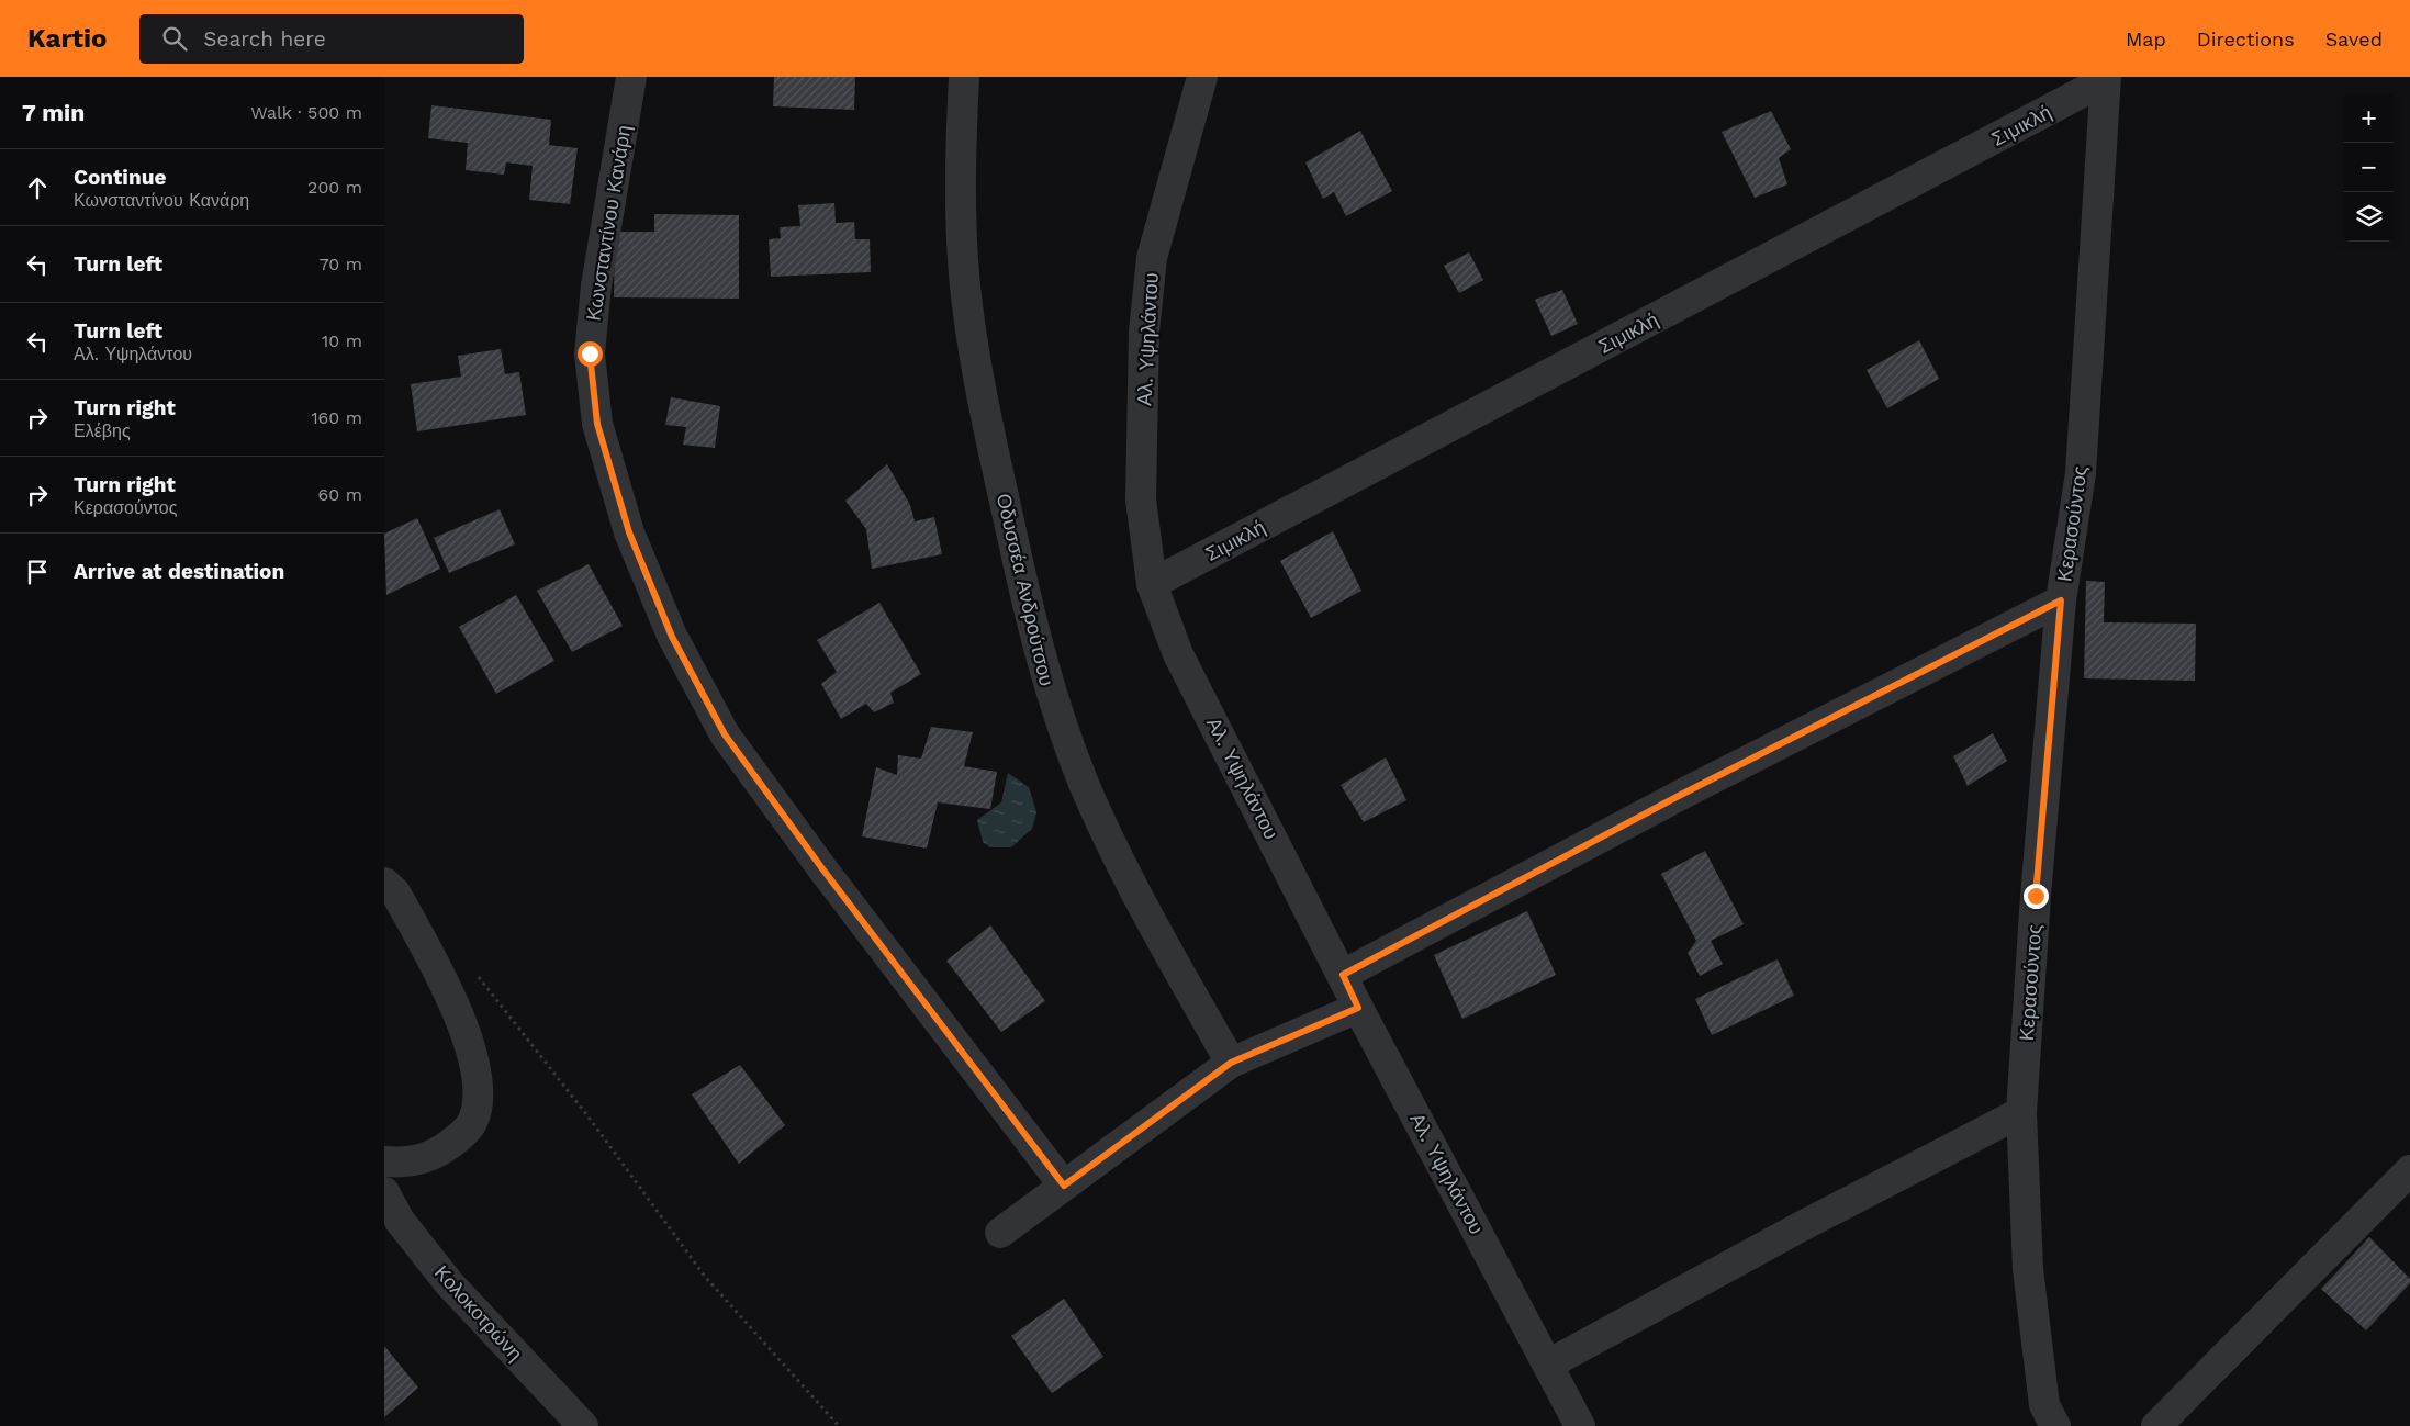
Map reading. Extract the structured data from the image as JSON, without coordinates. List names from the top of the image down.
{
  "streets": {
    "street": [
      "Σιμικλή",
      "Κωνσταντίνου Κανάρη",
      "Αλ. Υψηλάντου",
      "Κερασούντος",
      "Οδυσσέα Ανδρούτσου",
      "Κολοκοτρώνη"
    ]
  },
  "crossings": [
    ["Σιμικλή", "Αλ. Υψηλάντου"],
    ["Σιμικλή", "Κερασούντος"]
  ],
  "page": {
    "header": "Kartio",
    "search": "Search here",
    "nav": ["Map", "Directions", "Saved"],
    "heading": ["7 min", "Walk · 500 m"],
    "map_buttons": ["+", "−"],
    "list": [
      ["Continue", "Κωνσταντίνου Κανάρη", "200 m"],
      ["Turn left", "70 m"],
      ["Turn left", "Αλ. Υψηλάντου", "10 m"],
      ["Turn right", "Ελέβης", "160 m"],
      ["Turn right", "Κερασούντος", "60 m"],
      "Arrive at destination"
    ]
  }
}
